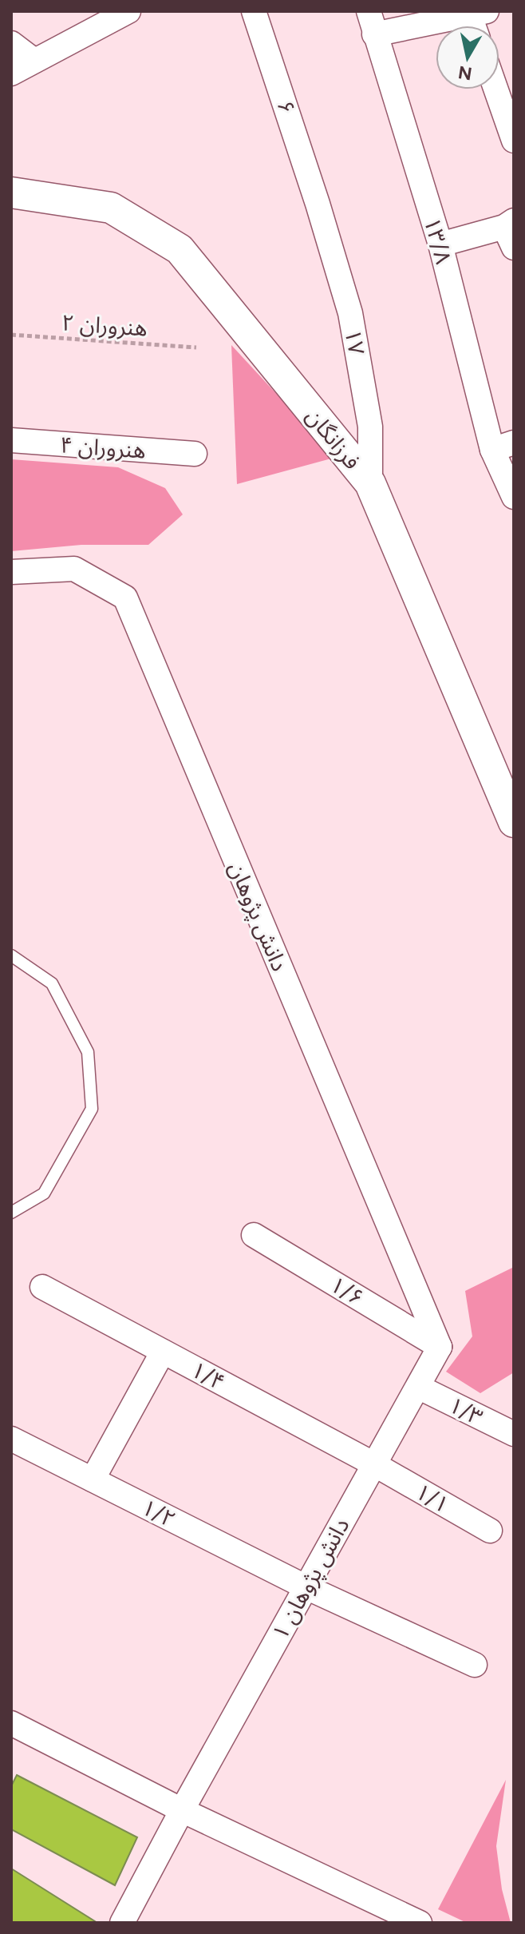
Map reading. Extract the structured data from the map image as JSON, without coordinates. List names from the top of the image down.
{
  "streets": {
    "street": [
      "۶",
      "۱۳/۸",
      "۱۷",
      "فرزانگان",
      "هنروران ۴",
      "دانش پژوهان",
      "۱/۶",
      "۱/۴",
      "۱/۳",
      "۱/۱",
      "۱/۲",
      "دانش پژوهان ۱"
    ],
    "path": ["هنروران ۲"]
  },
  "crossings": [
    ["۶", "۱۷"],
    ["۱۷", "فرزانگان"],
    ["دانش پژوهان", "۱/۶"],
    ["دانش پژوهان", "دانش پژوهان ۱"],
    ["۱/۶", "دانش پژوهان ۱"],
    ["۱/۴", "۱/۱"],
    ["۱/۴", "دانش پژوهان ۱"],
    ["۱/۳", "دانش پژوهان ۱"],
    ["۱/۱", "دانش پژوهان ۱"],
    ["۱/۲", "دانش پژوهان ۱"]
  ],
  "north": "bottom"
}
